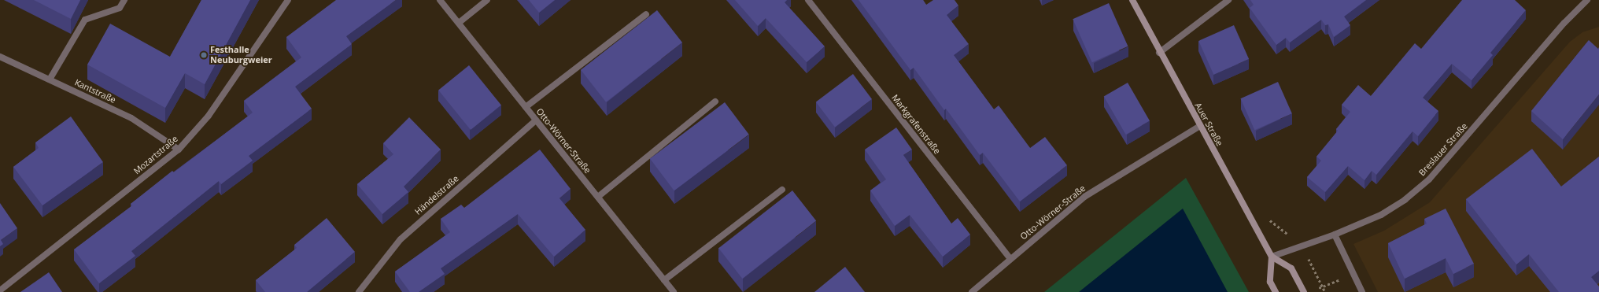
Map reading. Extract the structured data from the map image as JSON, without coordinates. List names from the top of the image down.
{
  "streets": {
    "main road": ["Auer Straße"],
    "street": [
      "Kantstraße",
      "Markgrafenstraße",
      "Otto-Wörner-Straße",
      "Breslauer Straße",
      "Mozartstraße",
      "Händelstraße"
    ]
  },
  "crossings": [
    ["Kantstraße", "Mozartstraße"],
    ["Markgrafenstraße", "Otto-Wörner-Straße"],
    ["Auer Straße", "Otto-Wörner-Straße"],
    ["Auer Straße", "Breslauer Straße"],
    ["Otto-Wörner-Straße", "Händelstraße"]
  ],
  "places": ["Festhalle Neuburgweier"]
}
